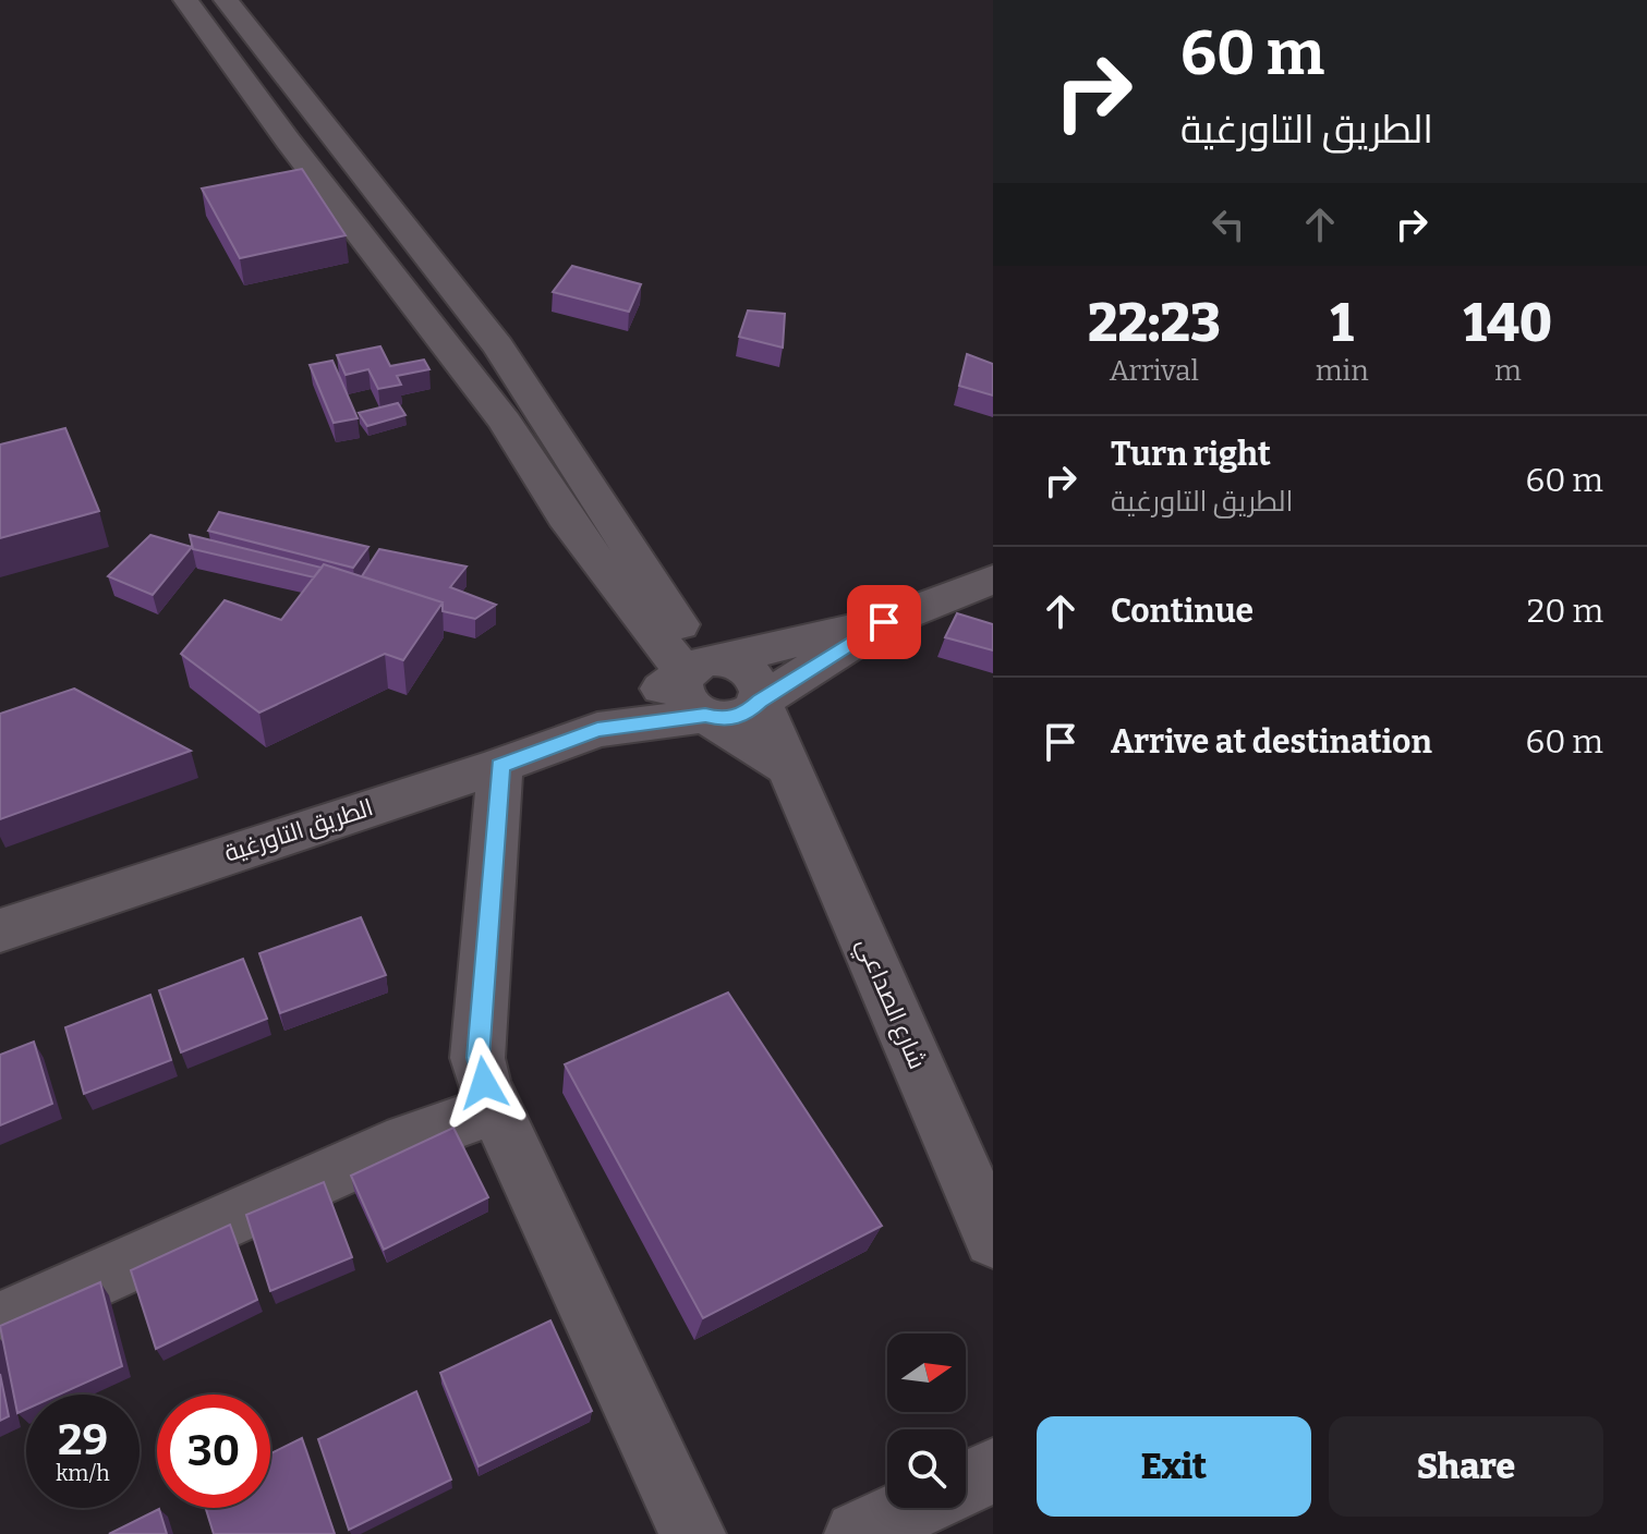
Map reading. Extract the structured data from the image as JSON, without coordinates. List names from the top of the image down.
{
  "streets": {
    "street": ["الطريق التاورغية", "شارع الصداعي"]
  },
  "north": "right",
  "page": {
    "turn": ["60 m", "الطريق التاورغية"],
    "eta": [
      "22:23",
      "Arrival",
      "1",
      "min",
      "140",
      "m"
    ],
    "list": [
      {
        "name": "Turn right",
        "note": "الطريق التاورغية",
        "value": "60 m"
      },
      {
        "name": "Continue",
        "value": "20 m"
      },
      {
        "name": "Arrive at destination",
        "value": "60 m"
      }
    ],
    "speed": "29 km/h",
    "limit": "30",
    "buttons": ["Exit", "Share"]
  }
}
